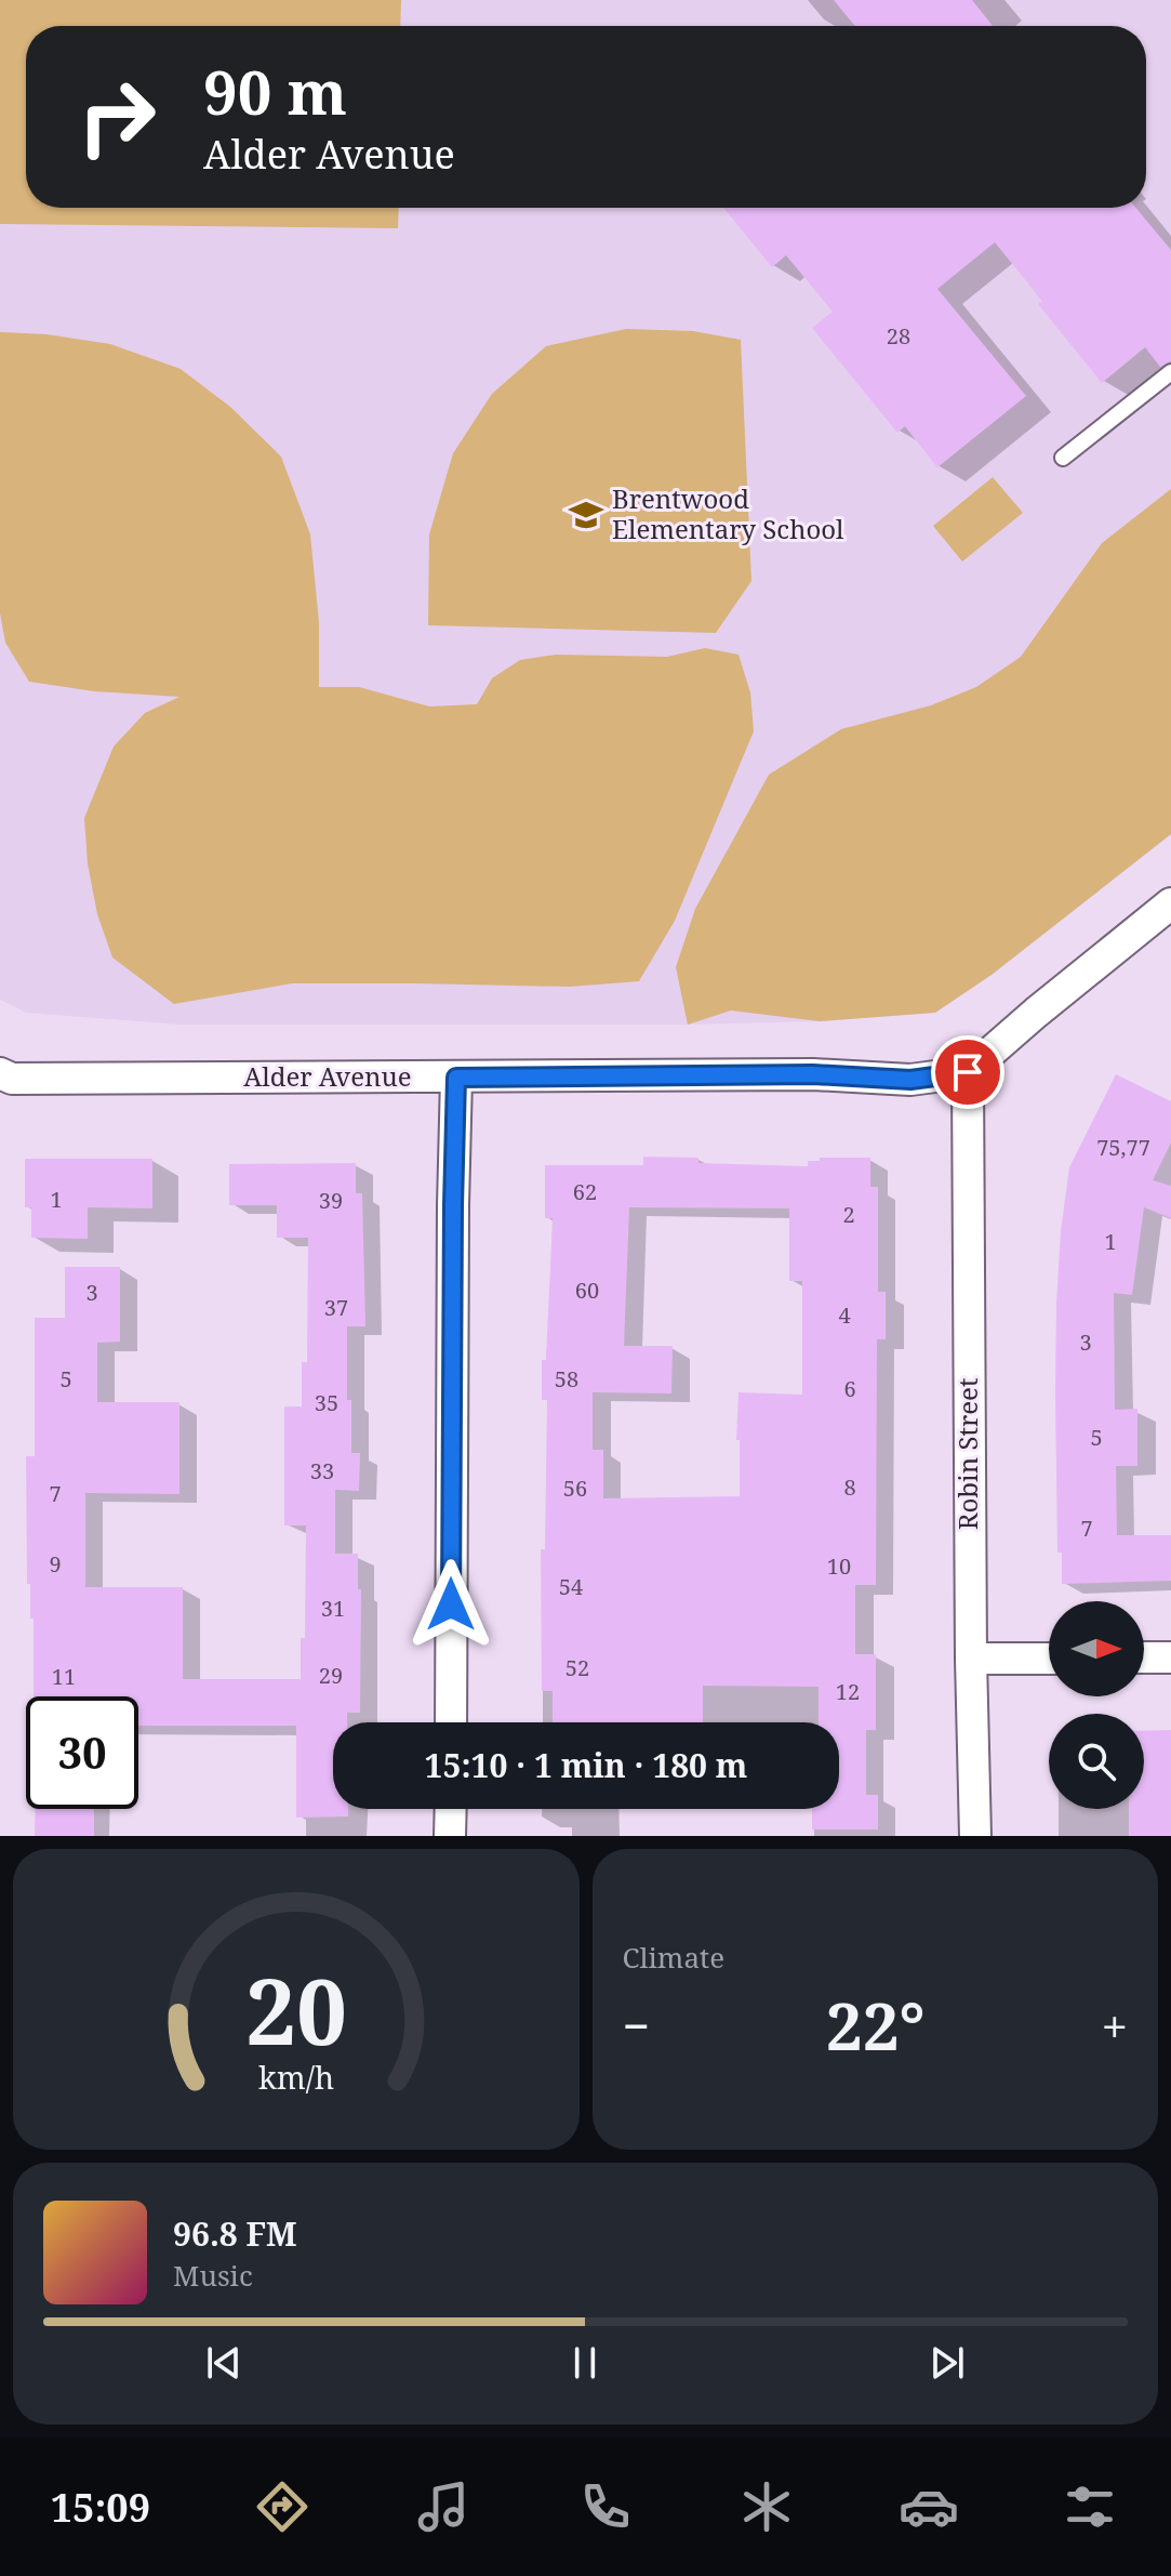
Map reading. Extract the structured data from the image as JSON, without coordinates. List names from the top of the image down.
{
  "streets": {
    "street": ["Alder Avenue", "Robin Street"]
  },
  "crossings": [
    ["Alder Avenue", "Robin Street"]
  ],
  "places": {
    "school or university": ["Brentwood Elementary School"]
  },
  "house_numbers": [
    "28",
    "75,77",
    "62",
    "1",
    "39",
    "2",
    "1",
    "60",
    "3",
    "37",
    "4",
    "3",
    "5",
    "58",
    "6",
    "35",
    "5",
    "33",
    "8",
    "56",
    "7",
    "7",
    "9",
    "10",
    "54",
    "31",
    "52",
    "29",
    "11",
    "12"
  ],
  "north": "right",
  "page": {
    "turn": ["90 m", "Alder Avenue"],
    "limit": "30",
    "trip": "15:10 · 1 min · 180 m",
    "tile": "Climate",
    "heat": ["−", "22°", "+"],
    "song": ["96.8 FM", "Music"],
    "tabs": "15:09",
    "gauge": ["20", "km/h"]
  }
}
